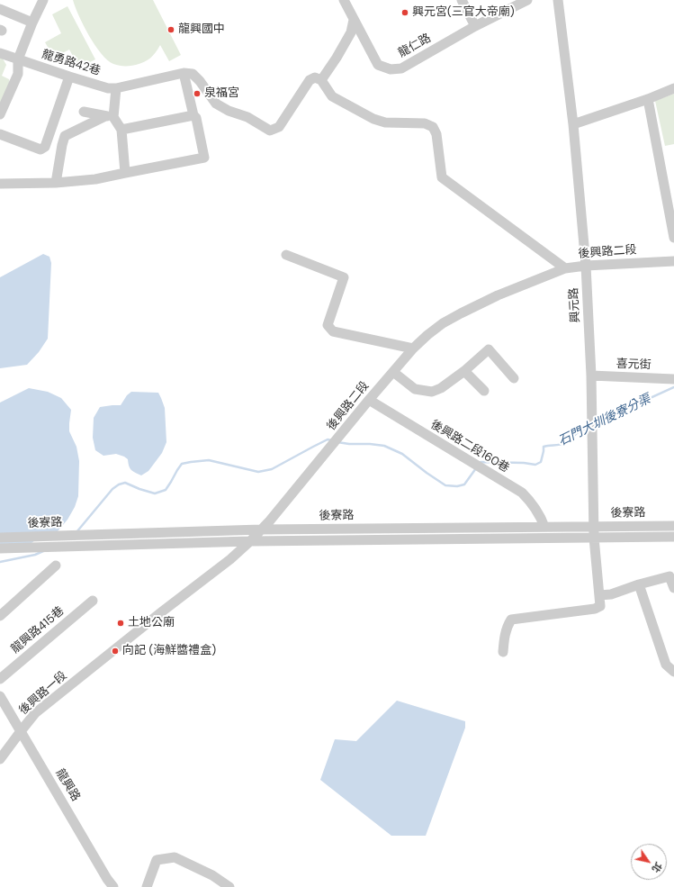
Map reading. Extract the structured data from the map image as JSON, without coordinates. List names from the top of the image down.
{
  "streets": {
    "street": [
      "龍仁路",
      "龍勇路42巷",
      "後興路二段",
      "興元路",
      "喜元街",
      "後興路二段160巷",
      "後寮路",
      "龍興路415巷",
      "後興路一段",
      "龍興路"
    ]
  },
  "crossings": [
    ["後興路二段", "興元路"],
    ["後興路二段", "後興路二段160巷"],
    ["後興路二段", "後寮路"],
    ["後興路二段", "後興路一段"],
    ["興元路", "喜元街"],
    ["興元路", "後寮路"],
    ["後興路二段160巷", "後寮路"],
    ["後興路一段", "龍興路"]
  ],
  "water": ["石門大圳後寮分渠"],
  "places": [
    "興元宮(三官大帝廟)",
    "龍興國中",
    "泉福宮",
    "土地公廟",
    "向記 (海鮮醬禮盒)"
  ],
  "north": "bottom right"
}
